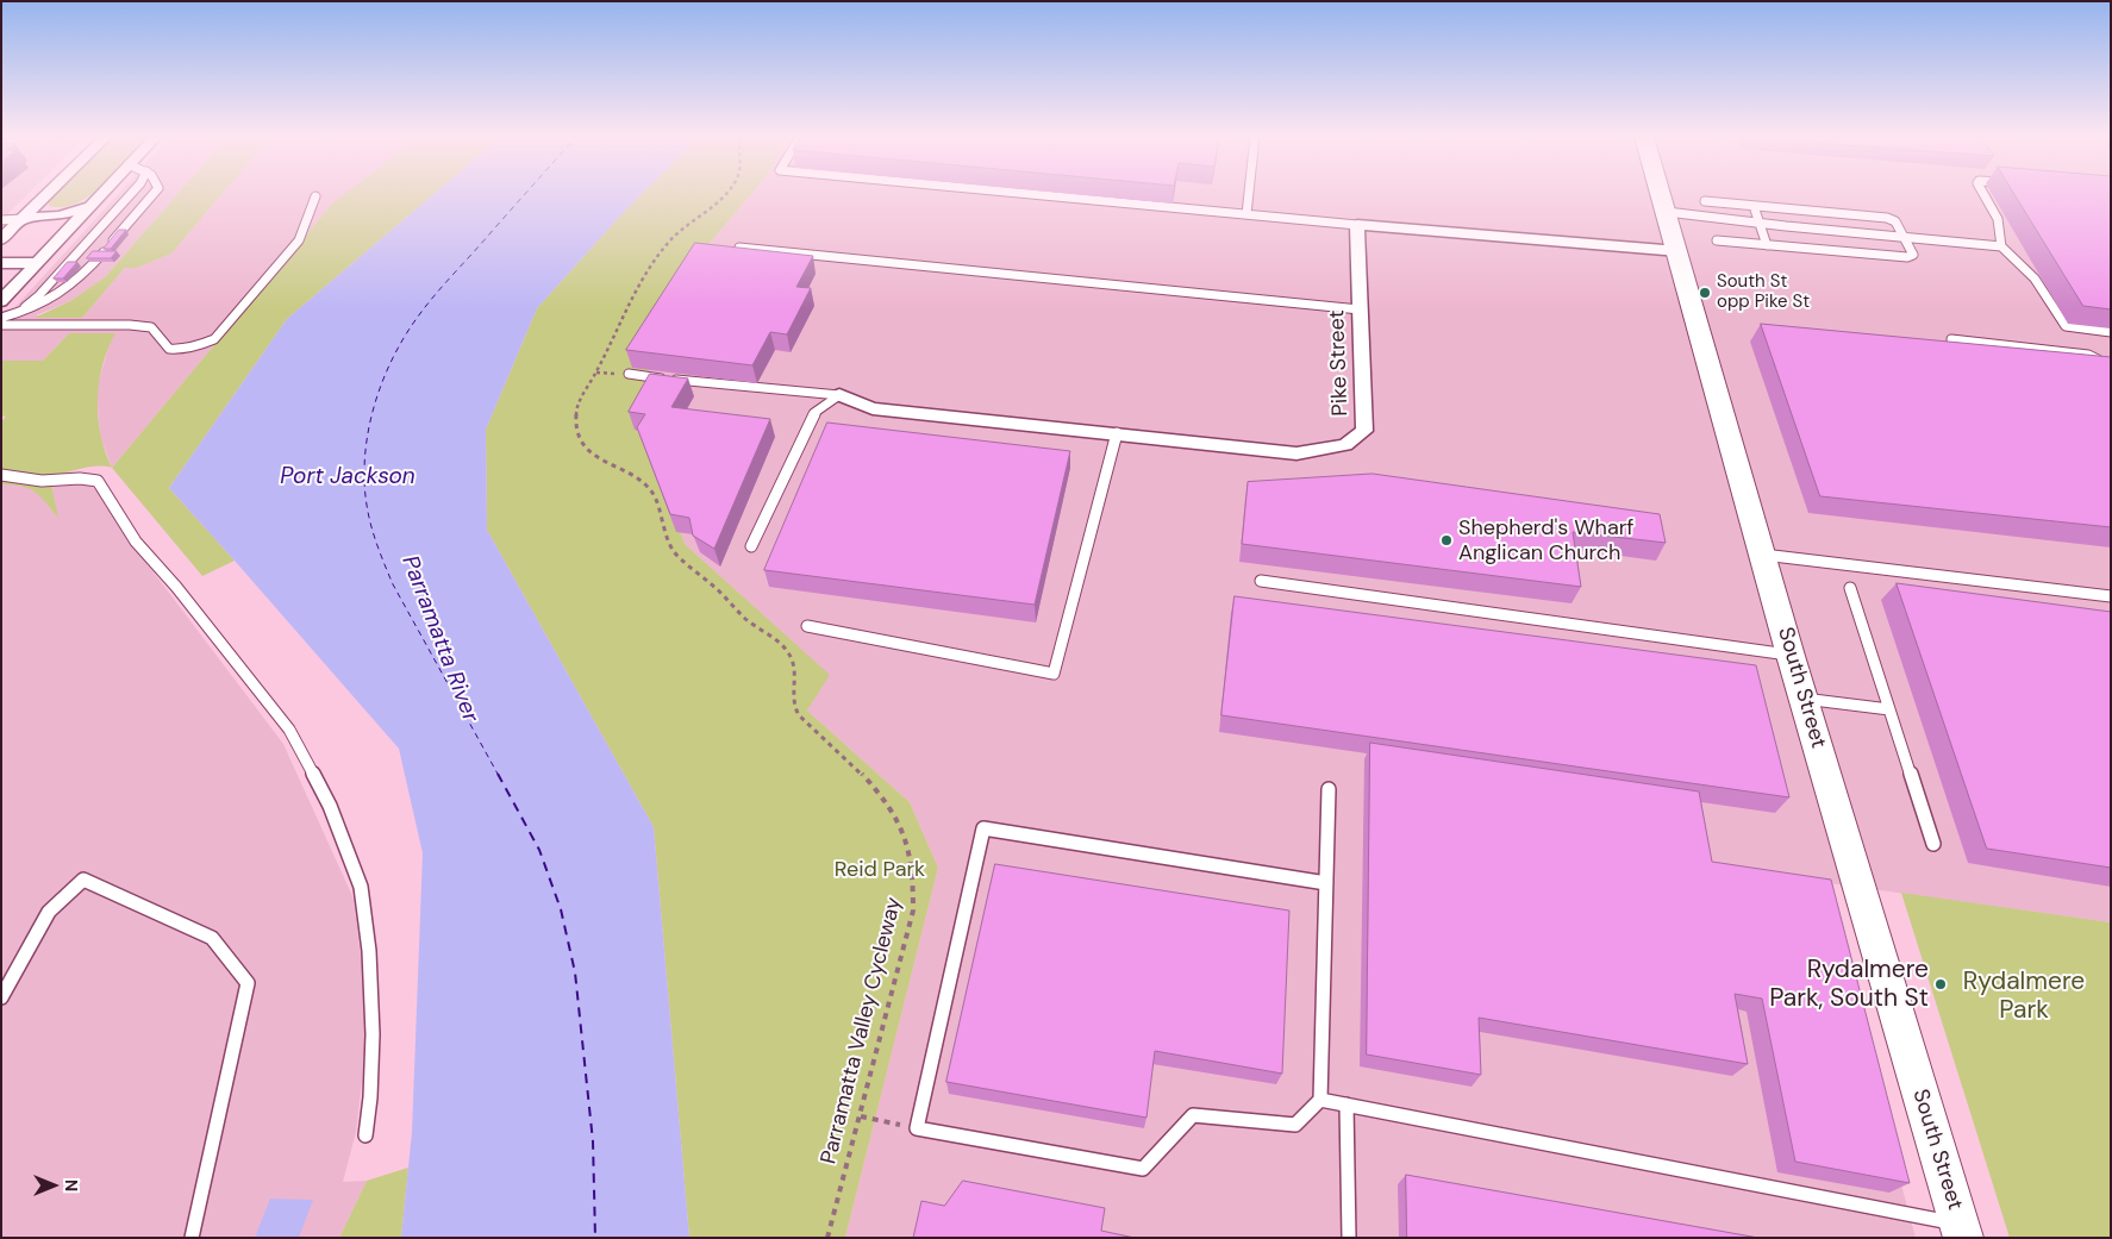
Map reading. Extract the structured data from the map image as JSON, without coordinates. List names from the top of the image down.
{
  "streets": {
    "street": ["Pike Street", "South Street"],
    "path": ["Parramatta Valley Cycleway"]
  },
  "water": ["Port Jackson", "Parramatta River"],
  "parks": ["Reid Park", "Rydalmere Park"],
  "places": ["South St opp Pike St", "Shepherd's Wharf Anglican Church", "Rydalmere Park, South St"],
  "north": "right"
}
